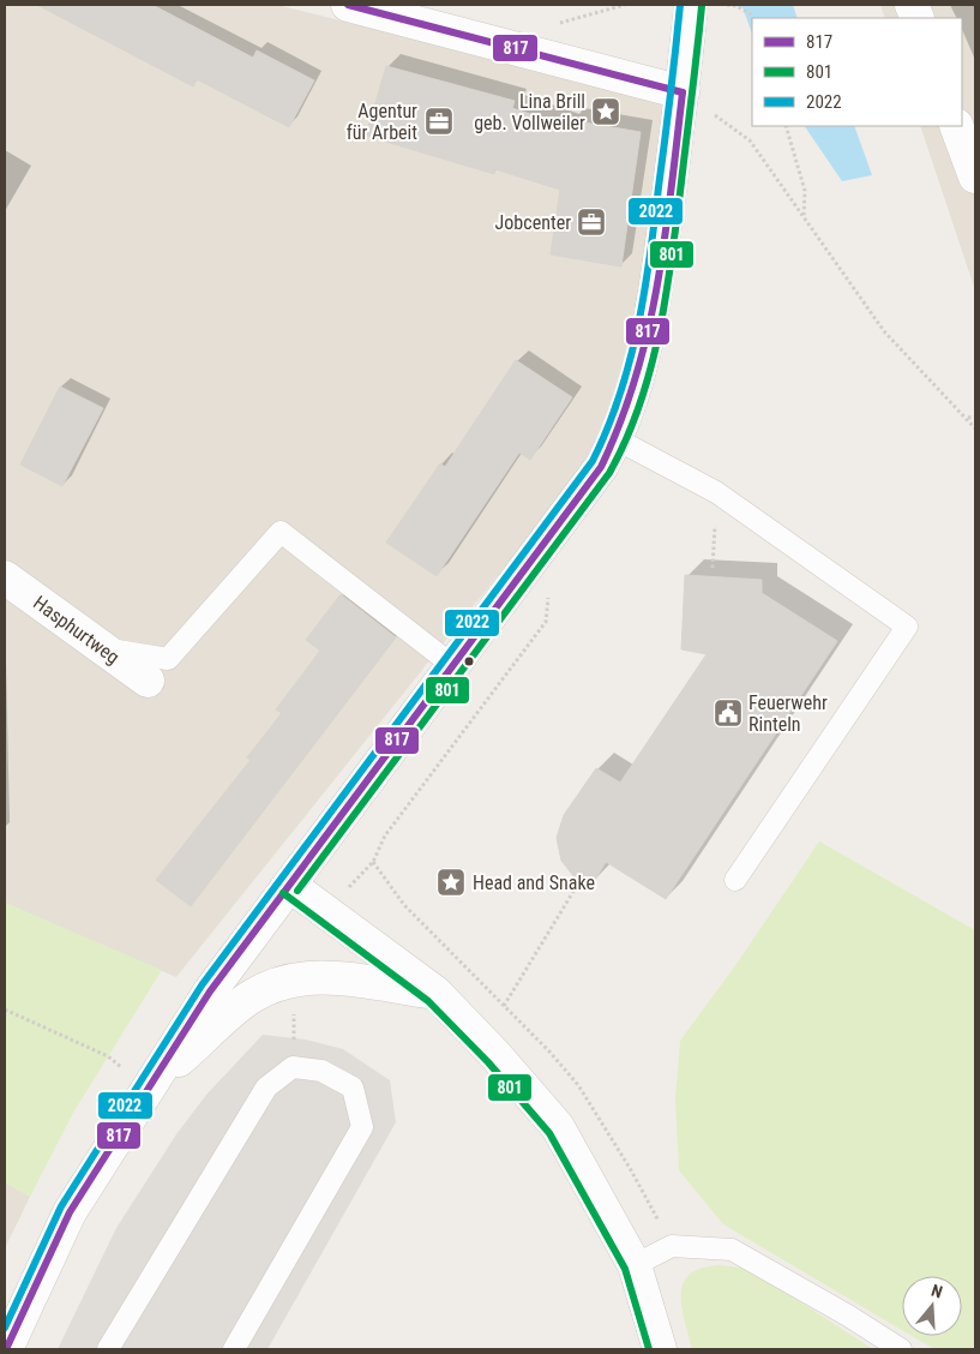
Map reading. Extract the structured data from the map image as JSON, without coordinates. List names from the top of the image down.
{
  "streets": {
    "street": ["Hasphurtweg"]
  },
  "places": {
    "place": ["Lina Brill geb. Vollweiler", "Head and Snake"],
    "office": ["Agentur für Arbeit", "Jobcenter"],
    "public building": ["Feuerwehr Rinteln"]
  },
  "lines": ["transit line 817", "transit line 2022", "transit line 801"],
  "legend": ["817", "801", "2022"],
  "north": "top"
}
